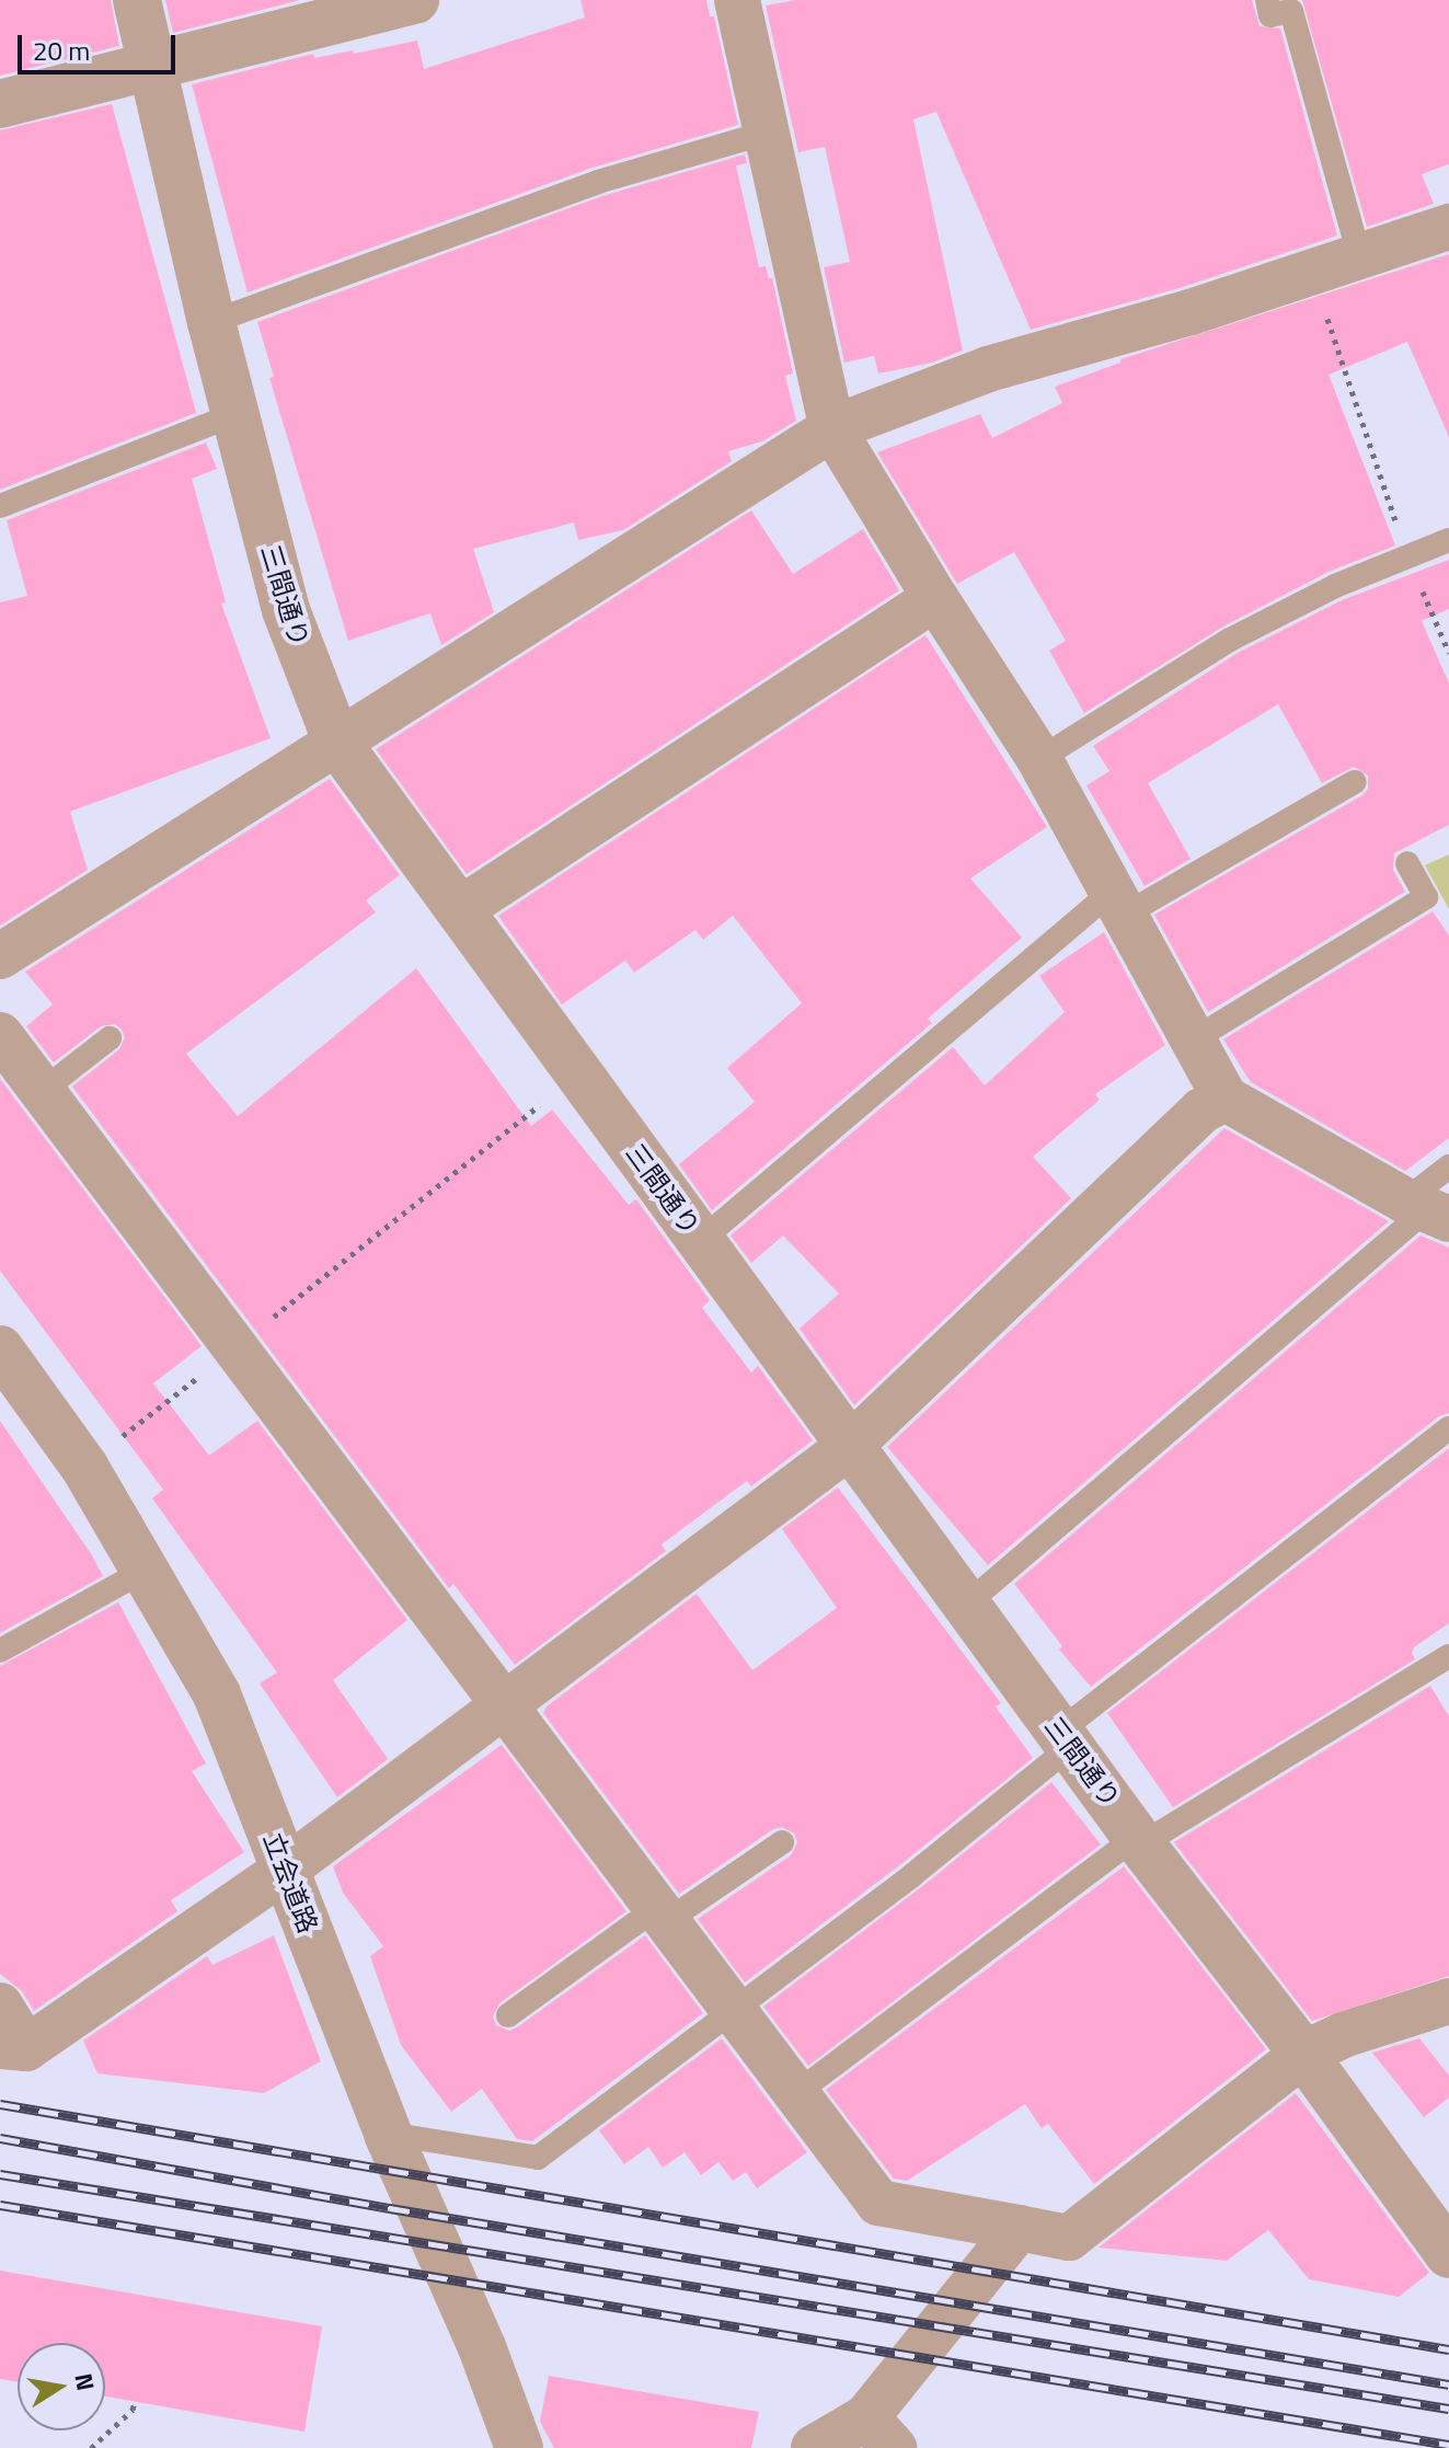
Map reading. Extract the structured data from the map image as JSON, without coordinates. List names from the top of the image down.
{
  "streets": {
    "street": ["三間通り", "立会道路"]
  },
  "scale_bar": "20 m",
  "north": "right"
}
